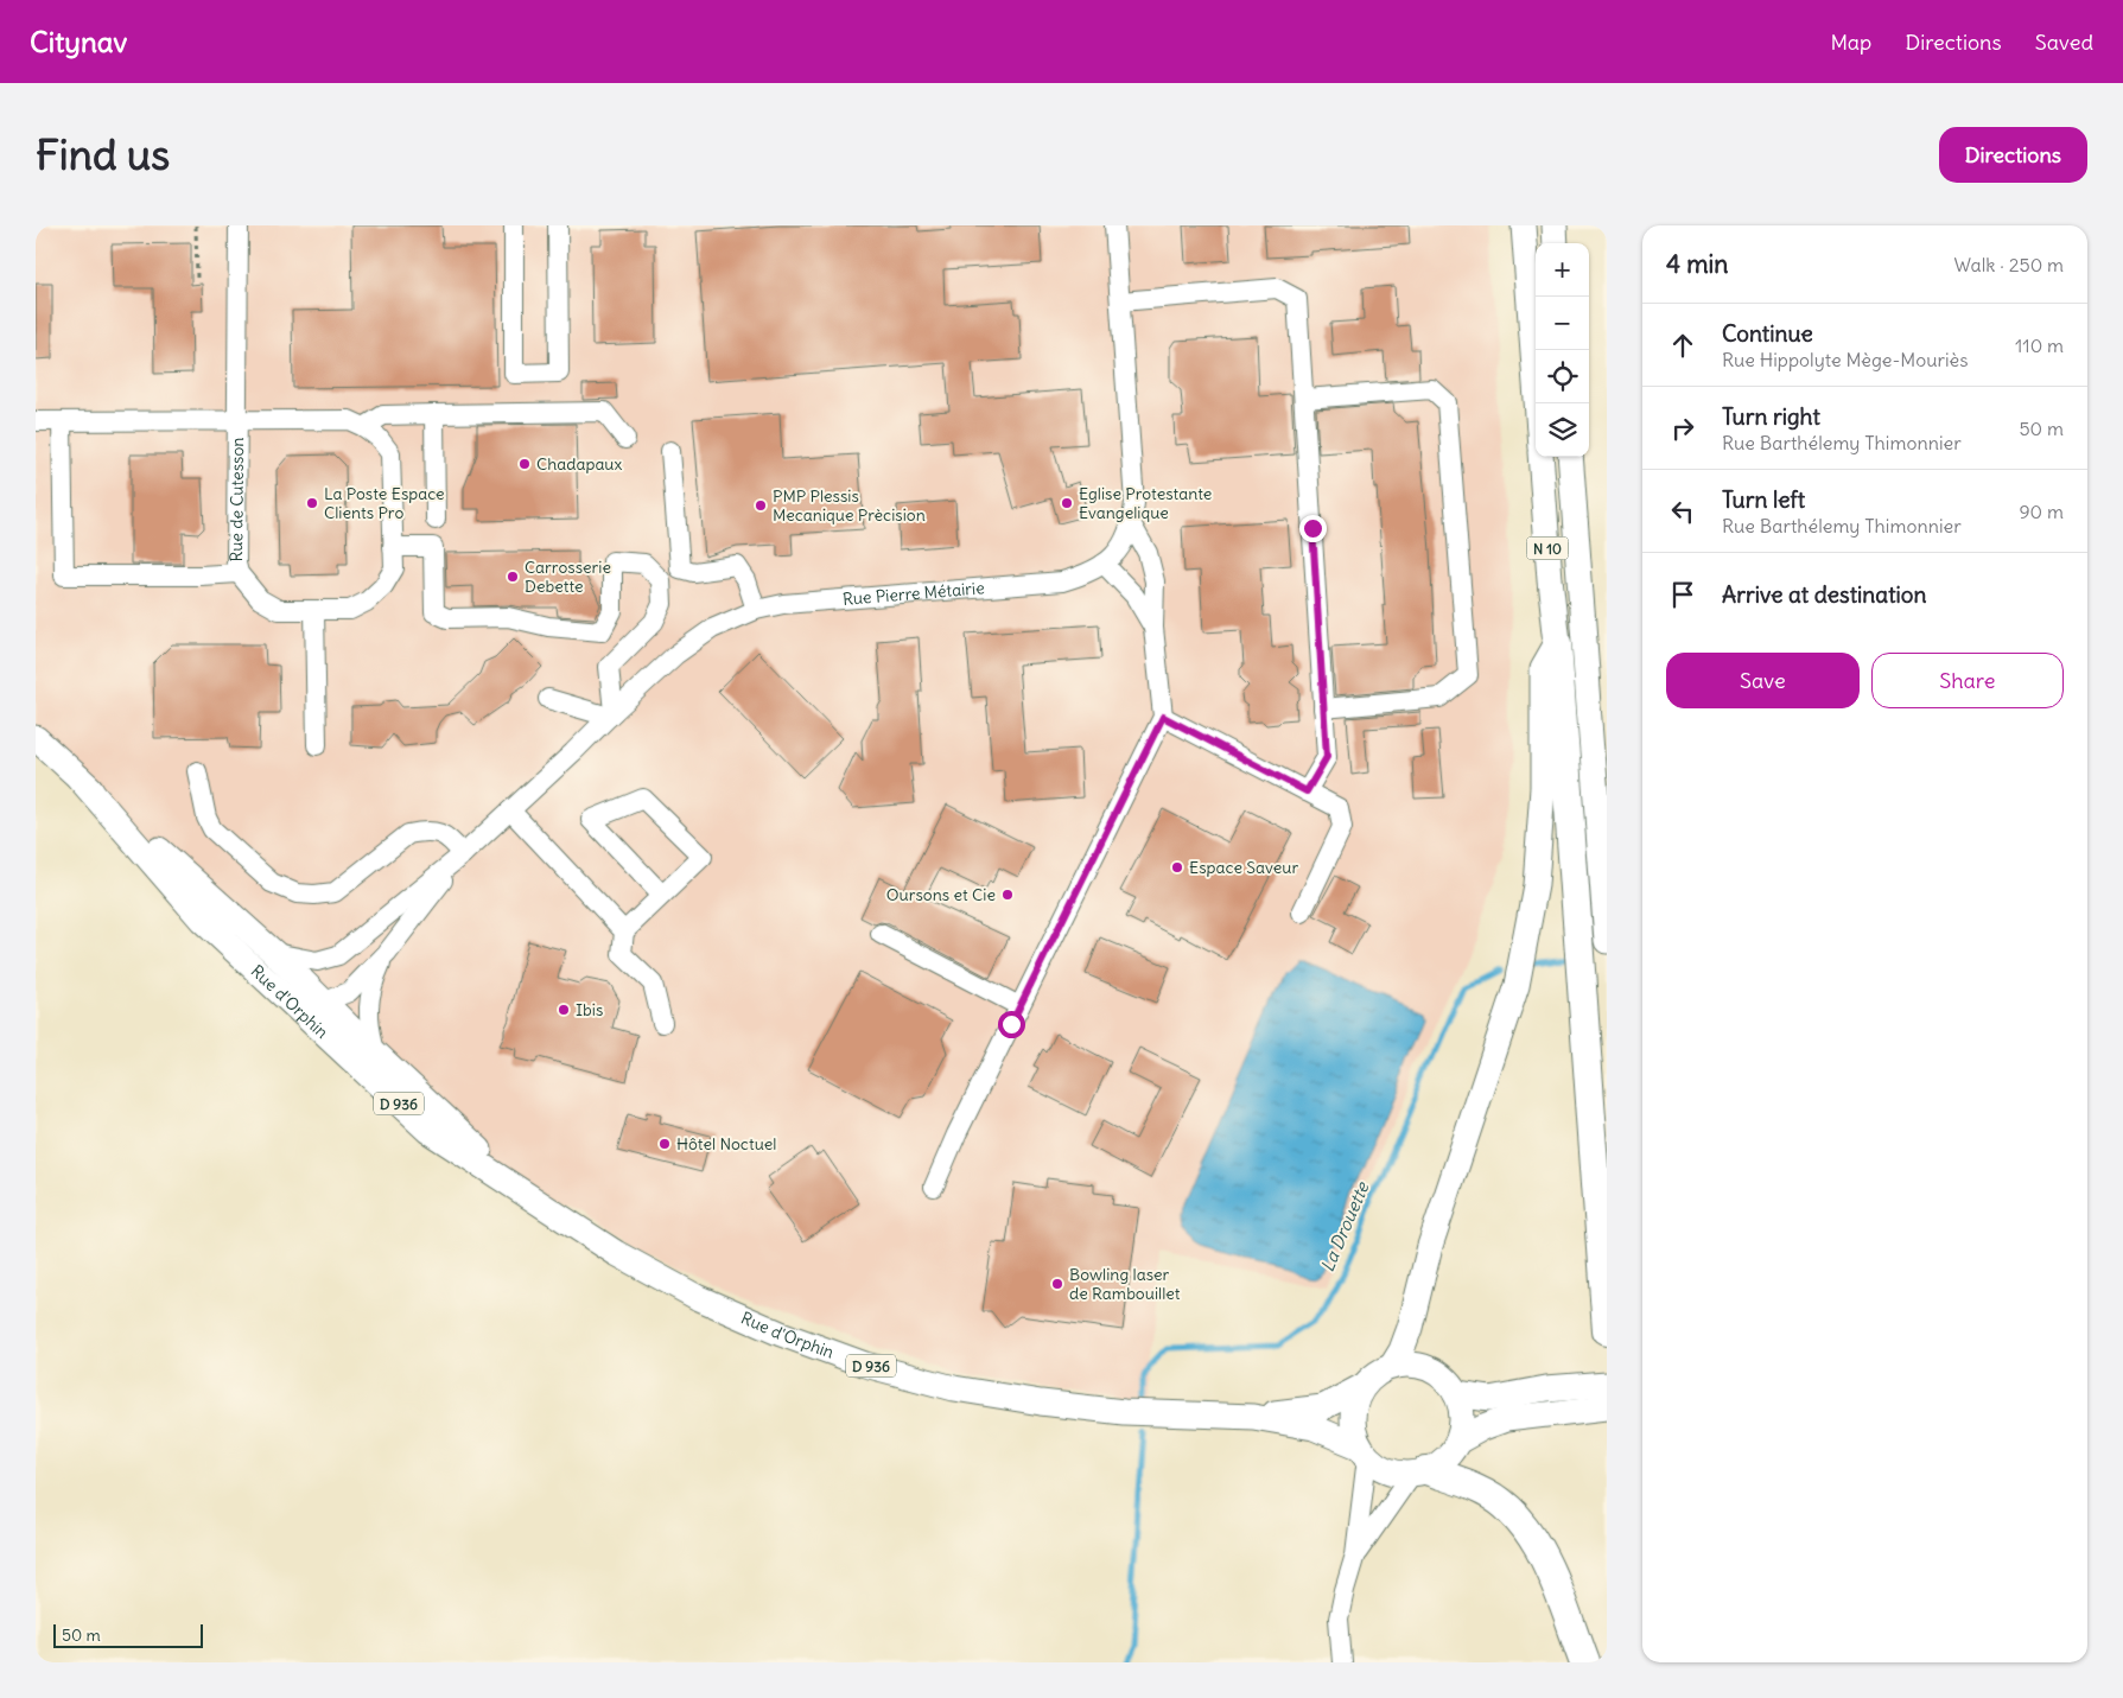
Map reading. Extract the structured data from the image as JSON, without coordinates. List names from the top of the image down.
{
  "streets": {
    "highway": ["N 10"],
    "main road": ["Rue d'Orphin", "D 936"],
    "street": ["Rue de Cutesson", "Rue Pierre Métairie"]
  },
  "crossings": [
    ["Rue Pierre Métairie", "Rue d'Orphin"]
  ],
  "water": ["La Drouette"],
  "places": [
    "Chadapaux",
    "La Poste Espace Clients Pro",
    "Eglise Protestante Evangelique",
    "PMP Plessis Mecanique Prècision",
    "Carrosserie Debette",
    "Espace Saveur",
    "Oursons et Cie",
    "Ibis",
    "Hôtel Noctuel",
    "Bowling laser de Rambouillet"
  ],
  "scale_bar": "50 m",
  "page": {
    "header": "Citynav",
    "nav": ["Map", "Directions", "Saved"],
    "buttons": [
      "Directions",
      ["Save", "Share"]
    ],
    "title": "Find us",
    "heading": ["4 min", "Walk · 250 m"],
    "map_buttons": ["+", "−"],
    "list": [
      ["Continue", "Rue Hippolyte Mège-Mouriès", "110 m"],
      ["Turn right", "Rue Barthélemy Thimonnier", "50 m"],
      ["Turn left", "Rue Barthélemy Thimonnier", "90 m"],
      "Arrive at destination"
    ],
    "scale": "50 m"
  }
}
